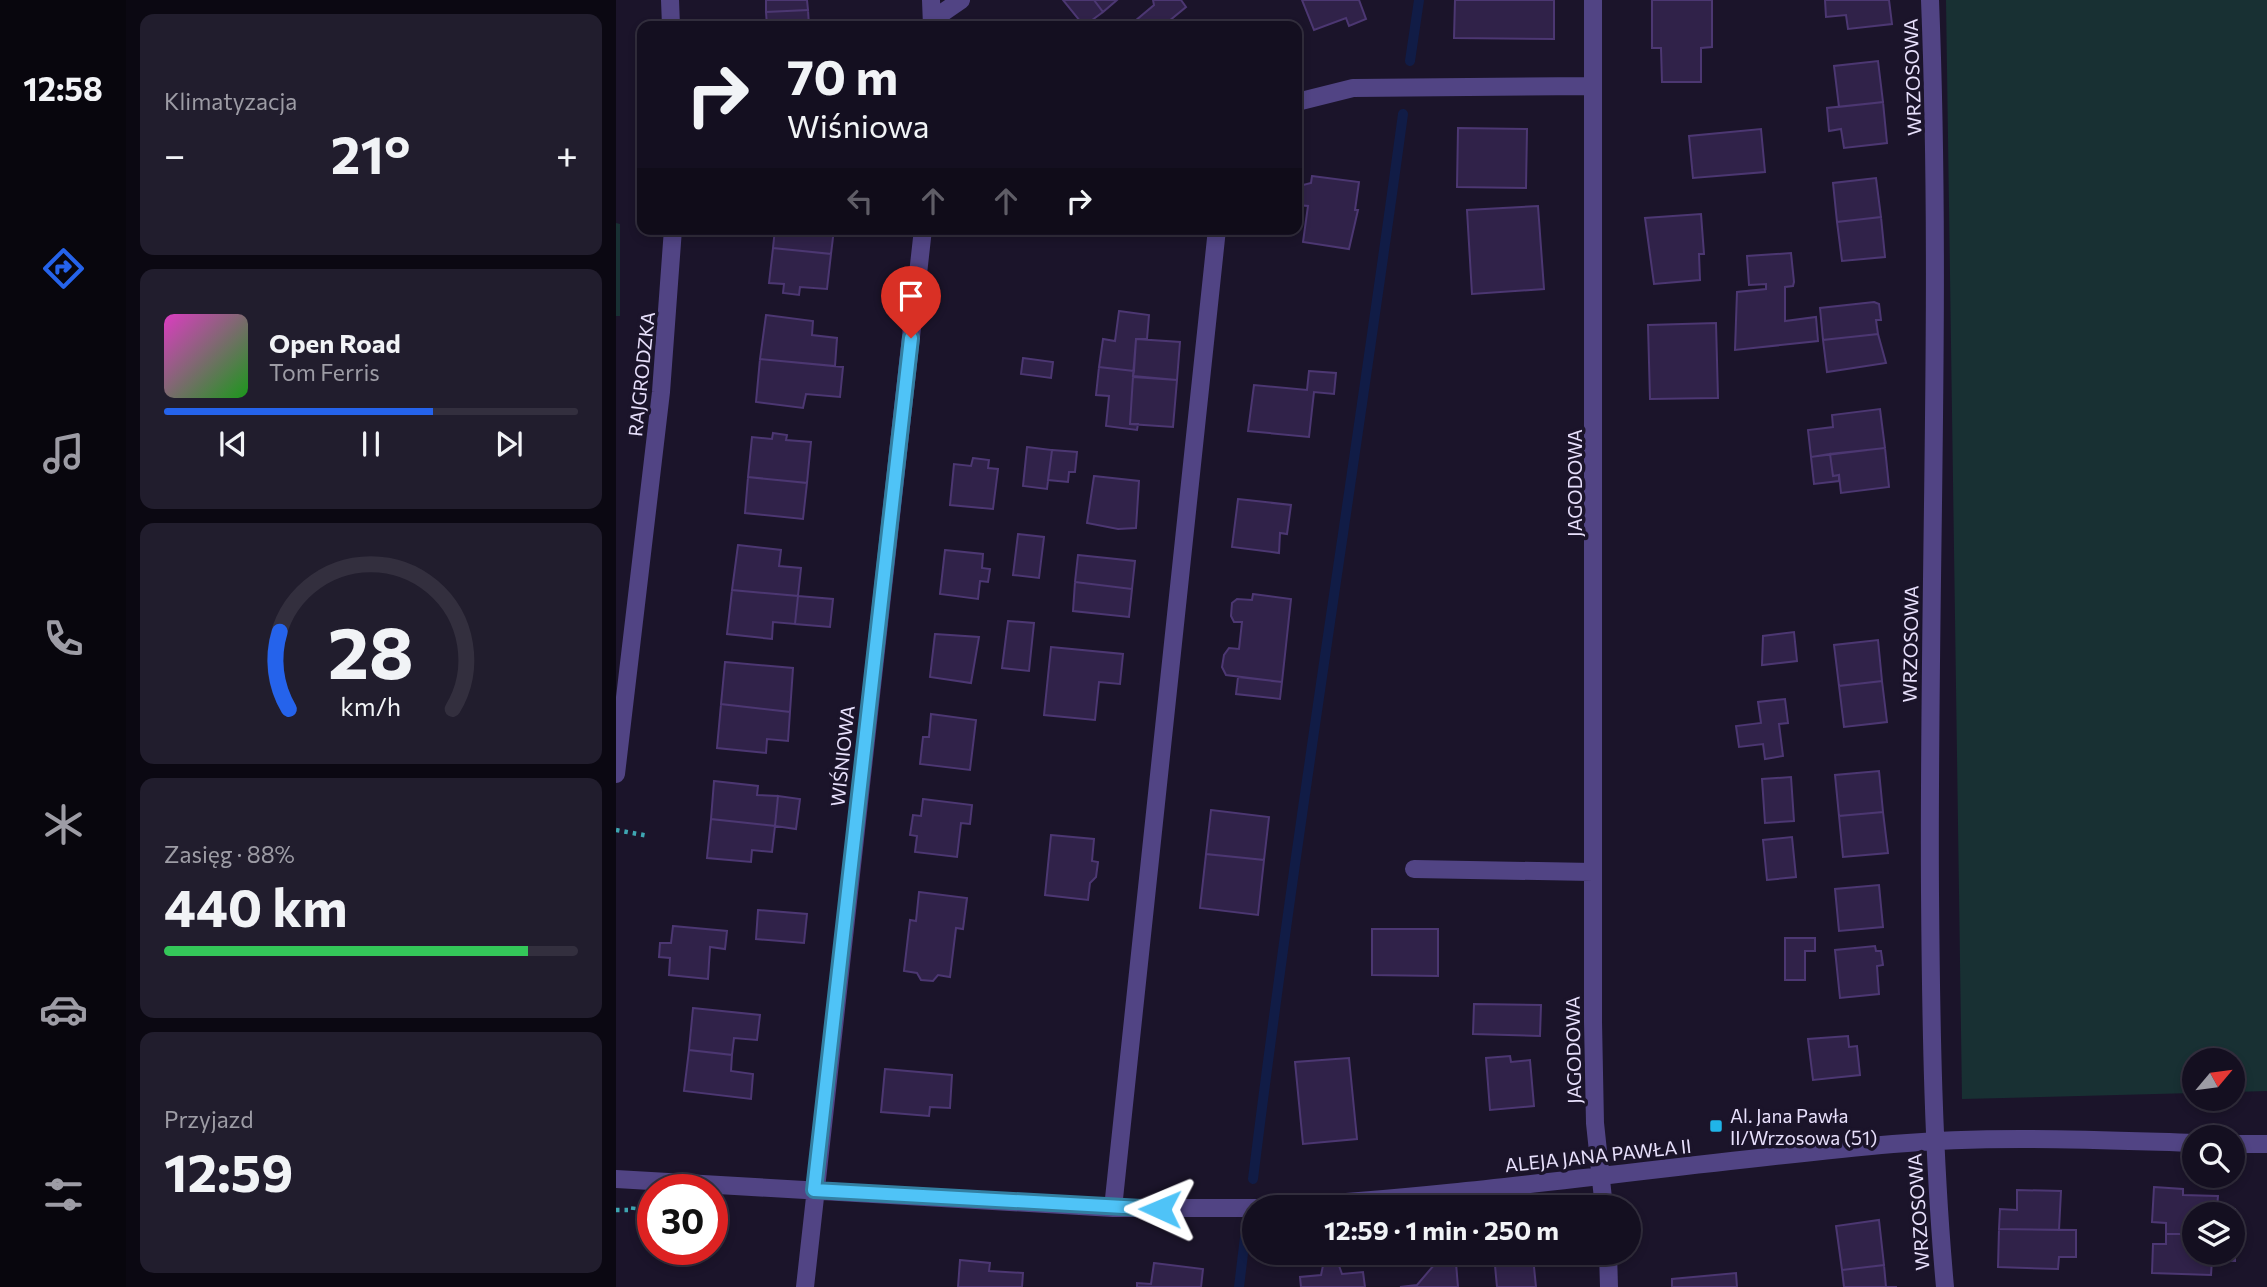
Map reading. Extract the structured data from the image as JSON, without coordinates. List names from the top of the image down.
{
  "streets": {
    "street": [
      "WRZOSOWA",
      "RAJGRODZKA",
      "JAGODOWA",
      "WIŚNIOWA",
      "ALEJA JANA PAWŁA II"
    ]
  },
  "crossings": [
    ["WRZOSOWA", "ALEJA JANA PAWŁA II"],
    ["JAGODOWA", "ALEJA JANA PAWŁA II"],
    ["WIŚNIOWA", "ALEJA JANA PAWŁA II"]
  ],
  "places": {
    "transit": ["Al. Jana Pawła II/Wrzosowa (51)"]
  },
  "north": "top right",
  "page": {
    "tabs": "12:58",
    "tile": [
      "Klimatyzacja",
      ["Zasięg · 88%", "440 km"],
      ["Przyjazd", "12:59"]
    ],
    "turn": ["70 m", "Wiśniowa"],
    "heat": ["−", "21°", "+"],
    "song": ["Open Road", "Tom Ferris"],
    "limit": "30",
    "trip": "12:59 · 1 min · 250 m",
    "gauge": ["28", "km/h"]
  }
}
